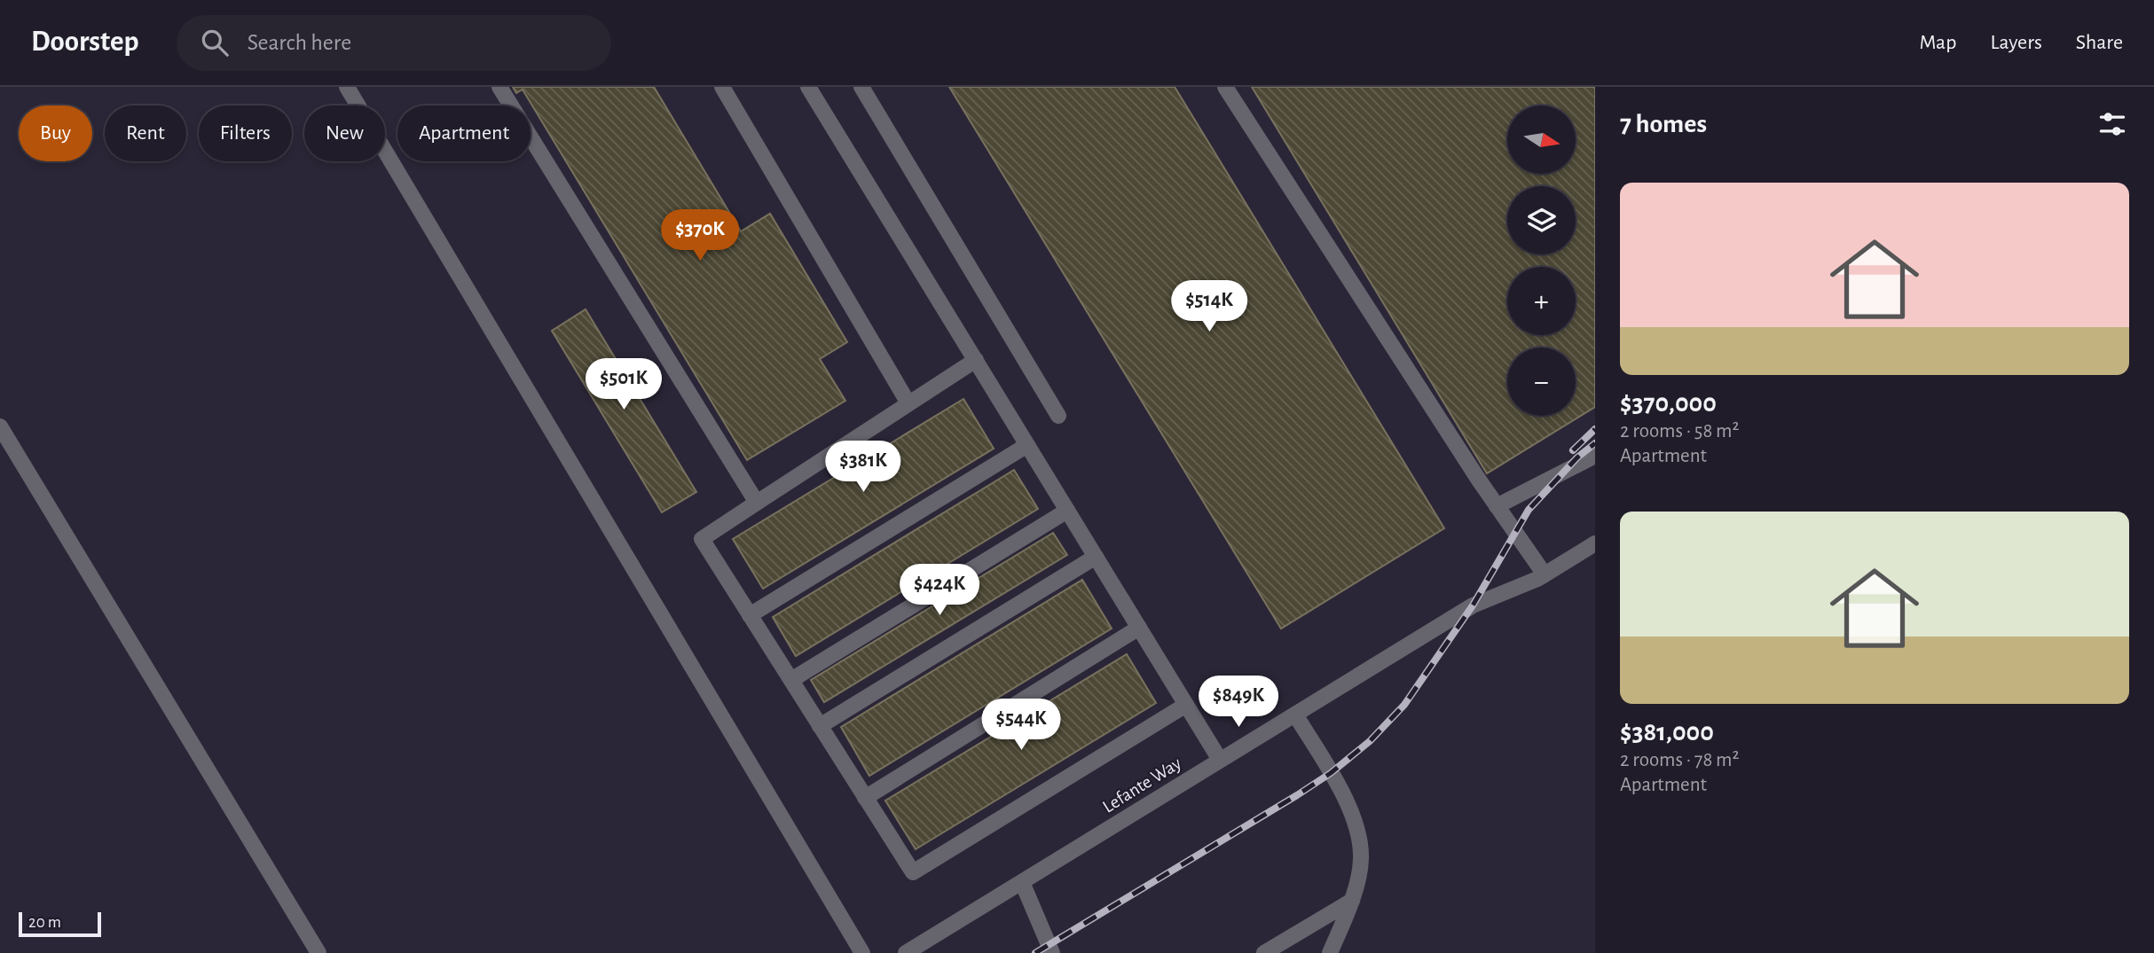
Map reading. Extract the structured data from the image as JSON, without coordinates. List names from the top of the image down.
{
  "streets": {
    "street": ["Lefante Way"]
  },
  "scale_bar": "20 m",
  "north": "right",
  "page": {
    "header": "Doorstep",
    "search": "Search here",
    "nav": ["Map", "Layers", "Share"],
    "heading": "7 homes",
    "map_buttons": ["+", "−"],
    "chip": [
      "Buy",
      "Rent",
      "Filters",
      "New",
      "Apartment"
    ],
    "list": [
      {
        "name": "$370,000",
        "note": "2 rooms · 58 m² · Apartment"
      },
      {
        "name": "$381,000",
        "note": "2 rooms · 78 m² · Apartment"
      }
    ],
    "price": [
      "$370K",
      "$514K",
      "$501K",
      "$381K",
      "$424K",
      "$849K",
      "$544K"
    ],
    "scale": "20 m"
  }
}
